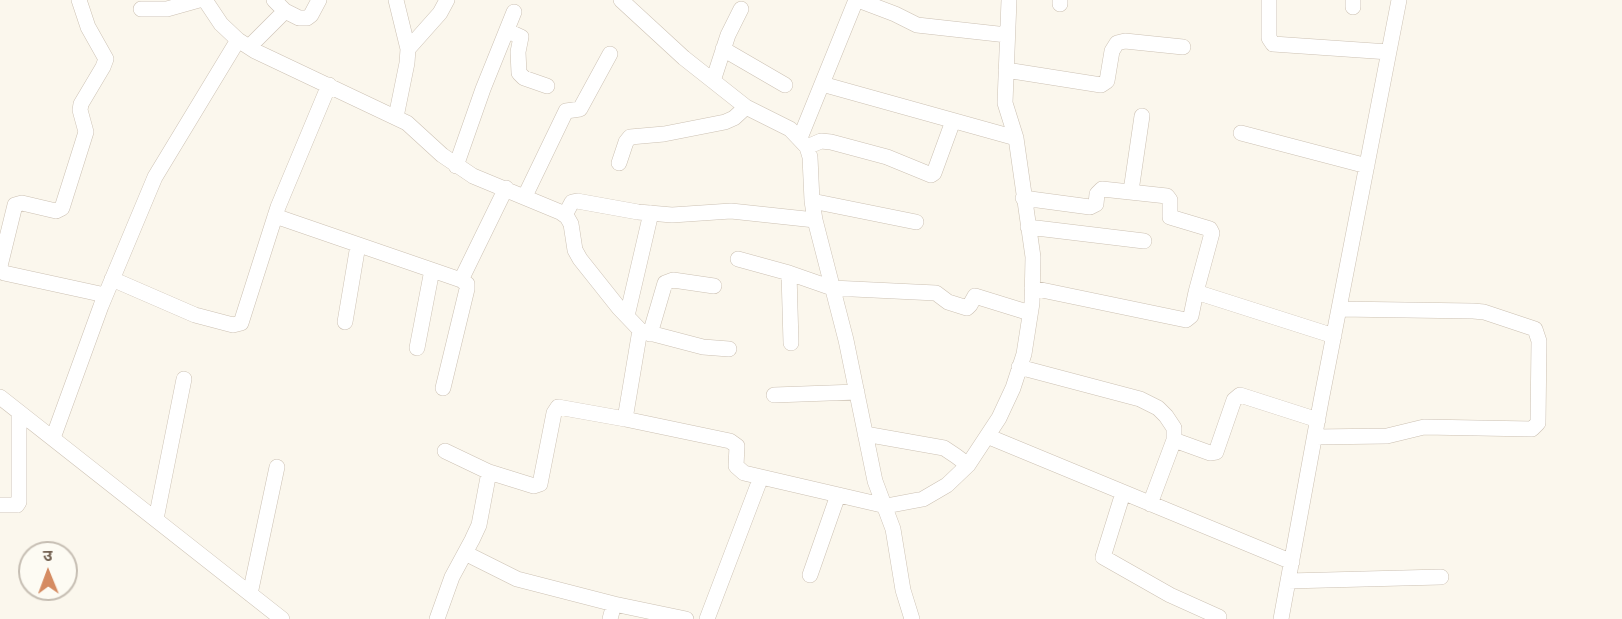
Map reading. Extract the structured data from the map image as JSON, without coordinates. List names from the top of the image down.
{
  "north": "top"
}
